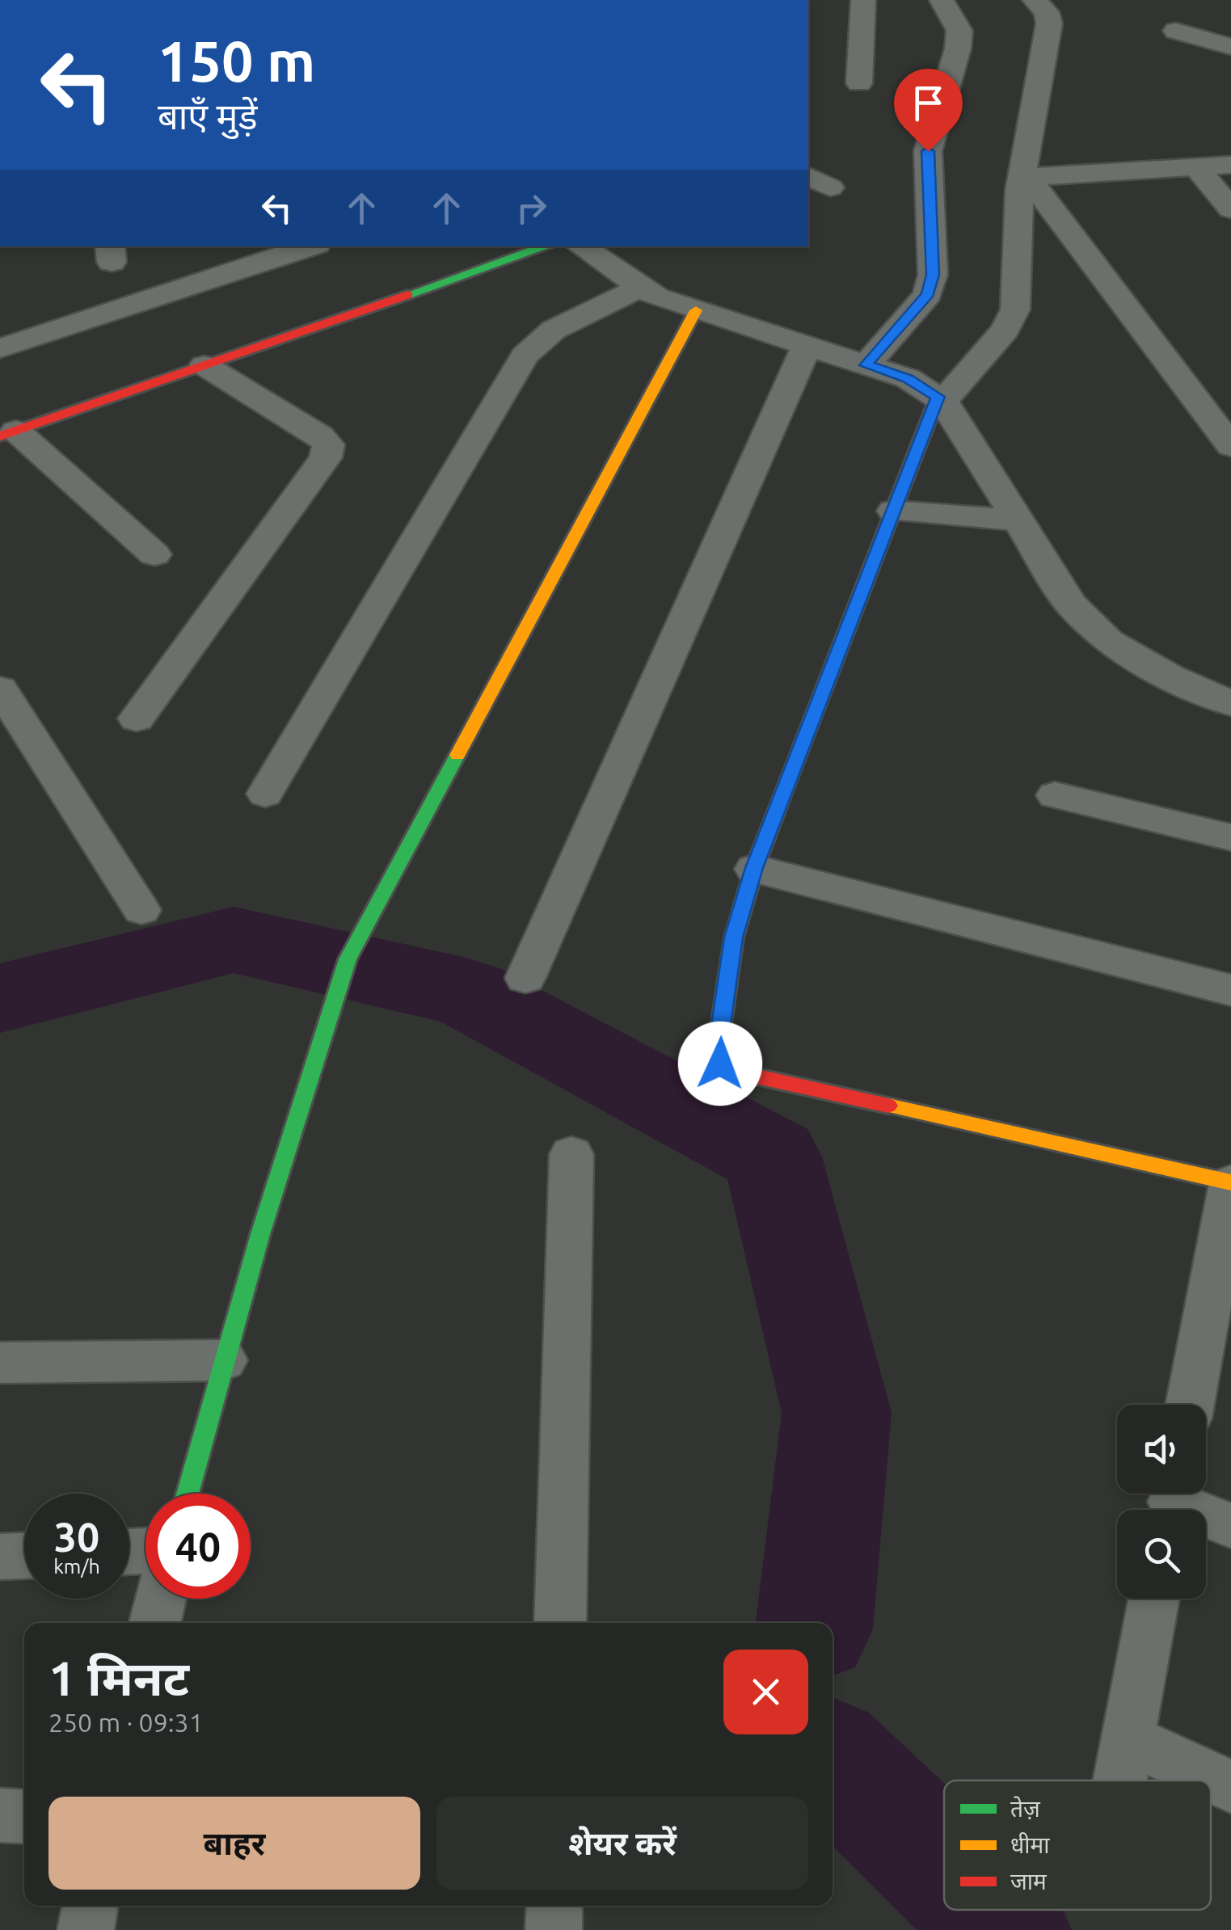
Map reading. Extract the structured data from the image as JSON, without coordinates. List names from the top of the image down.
{
  "legend": ["तेज़", "धीमा", "जाम"],
  "page": {
    "turn": ["150 m", "बाएँ मुड़ें"],
    "speed": "30 km/h",
    "limit": "40",
    "heading": ["1 मिनट", "250 m · 09:31"],
    "buttons": ["बाहर", "शेयर करें"]
  }
}
